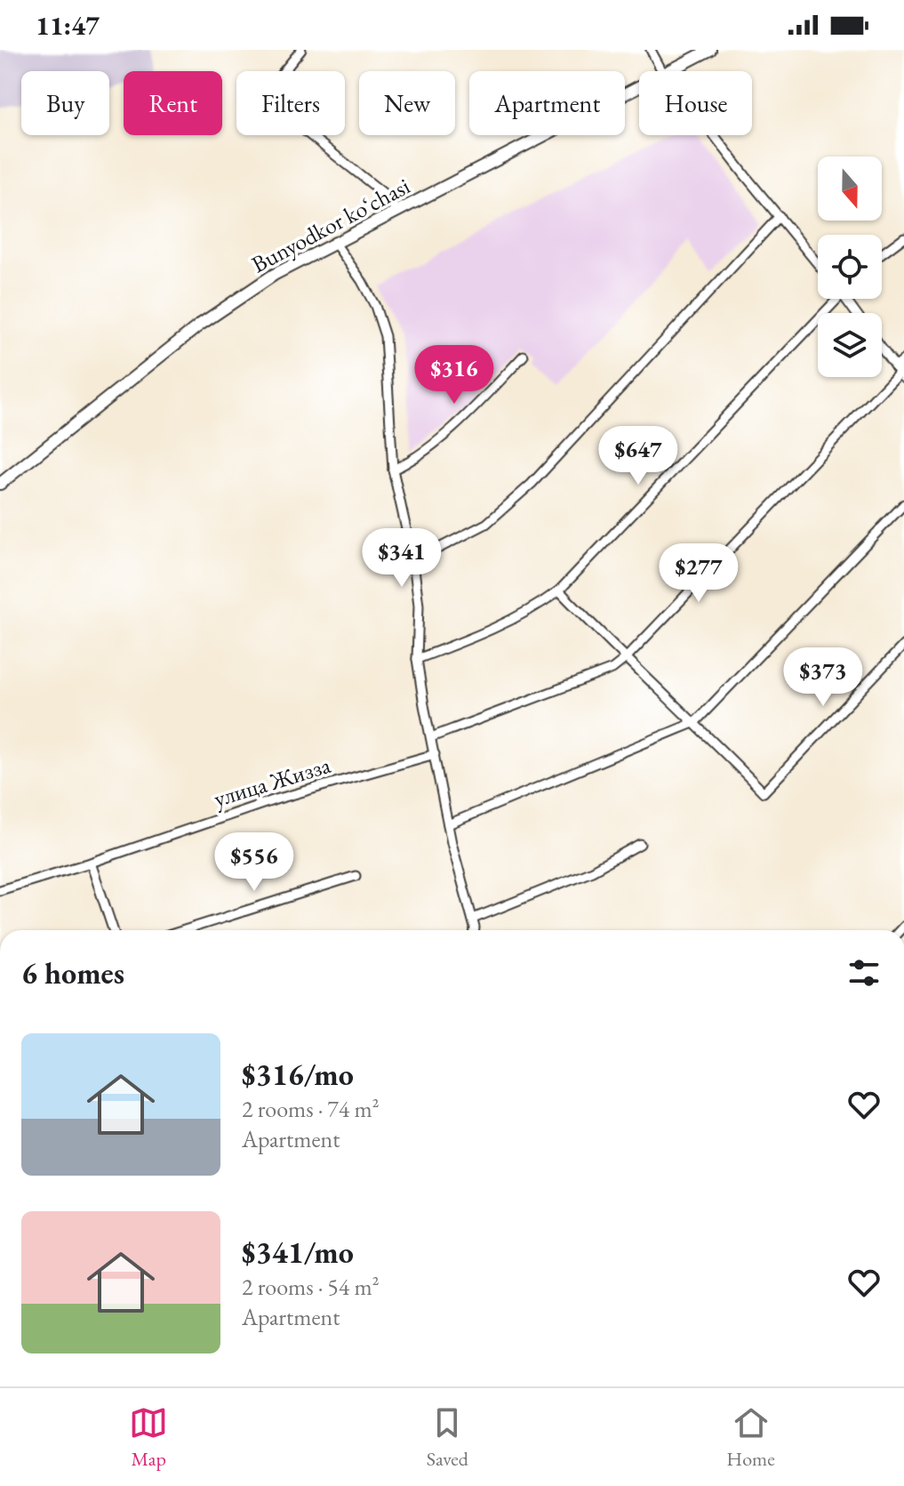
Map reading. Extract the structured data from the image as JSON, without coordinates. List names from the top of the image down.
{
  "streets": {
    "main road": ["Bunyodkor koʻchasi"],
    "street": ["улица Жизза"]
  },
  "north": "bottom",
  "page": {
    "status": "11:47",
    "chip": [
      "Buy",
      "Rent",
      "Filters",
      "New",
      "Apartment",
      "House"
    ],
    "price": [
      "$316",
      "$647",
      "$341",
      "$277",
      "$373",
      "$556"
    ],
    "heading": "6 homes",
    "list": [
      {
        "name": "$316/mo",
        "note": "2 rooms · 74 m² · Apartment"
      },
      {
        "name": "$341/mo",
        "note": "2 rooms · 54 m² · Apartment"
      }
    ],
    "tabs": ["Map", "Saved", "Home"]
  }
}
